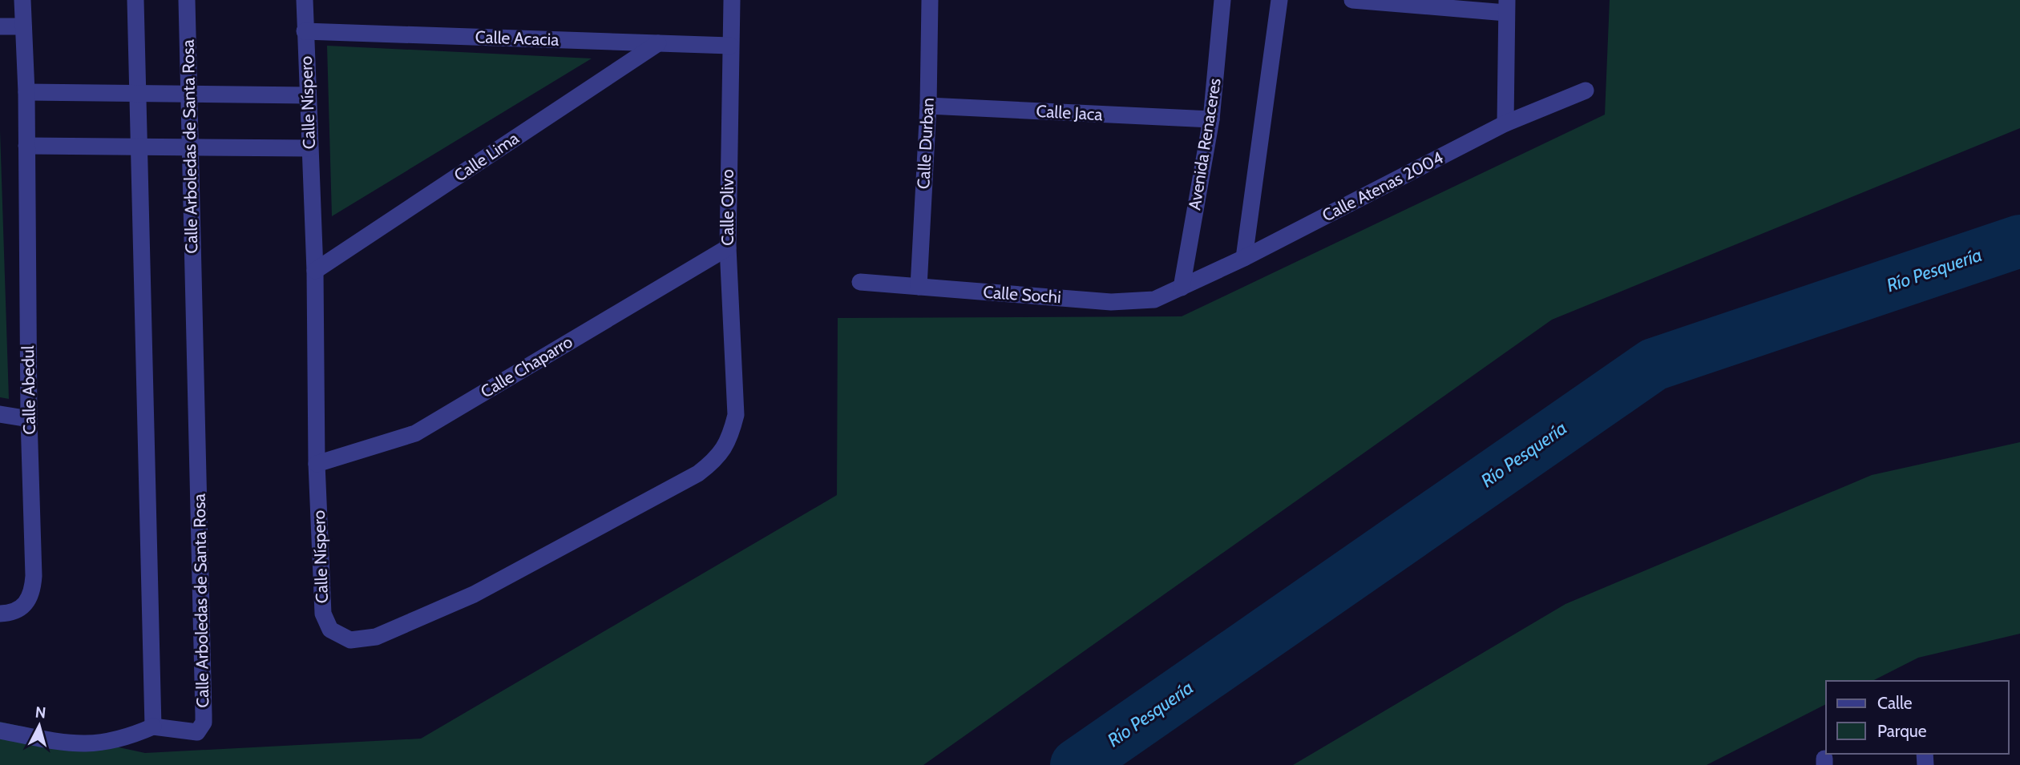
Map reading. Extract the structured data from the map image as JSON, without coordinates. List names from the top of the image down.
{
  "streets": {
    "street": [
      "Calle Acacia",
      "Calle Níspero",
      "Calle Jaca",
      "Calle Durban",
      "Avenida Renaceres",
      "Calle Arboledas de Santa Rosa",
      "Calle Lima",
      "Calle Atenas 2004",
      "Calle Olivo",
      "Calle Sochi",
      "Calle Chaparro",
      "Calle Abedul"
    ]
  },
  "crossings": [
    ["Calle Acacia", "Calle Níspero"],
    ["Calle Acacia", "Calle Lima"],
    ["Calle Acacia", "Calle Olivo"],
    ["Calle Níspero", "Calle Lima"],
    ["Calle Níspero", "Calle Olivo"],
    ["Calle Níspero", "Calle Chaparro"],
    ["Calle Jaca", "Calle Durban"],
    ["Calle Jaca", "Avenida Renaceres"],
    ["Calle Durban", "Calle Sochi"],
    ["Avenida Renaceres", "Calle Atenas 2004"],
    ["Avenida Renaceres", "Calle Sochi"],
    ["Calle Atenas 2004", "Calle Sochi"],
    ["Calle Olivo", "Calle Chaparro"]
  ],
  "water": ["Río Pesquería"],
  "legend": ["Calle", "Parque"],
  "north": "top"
}
